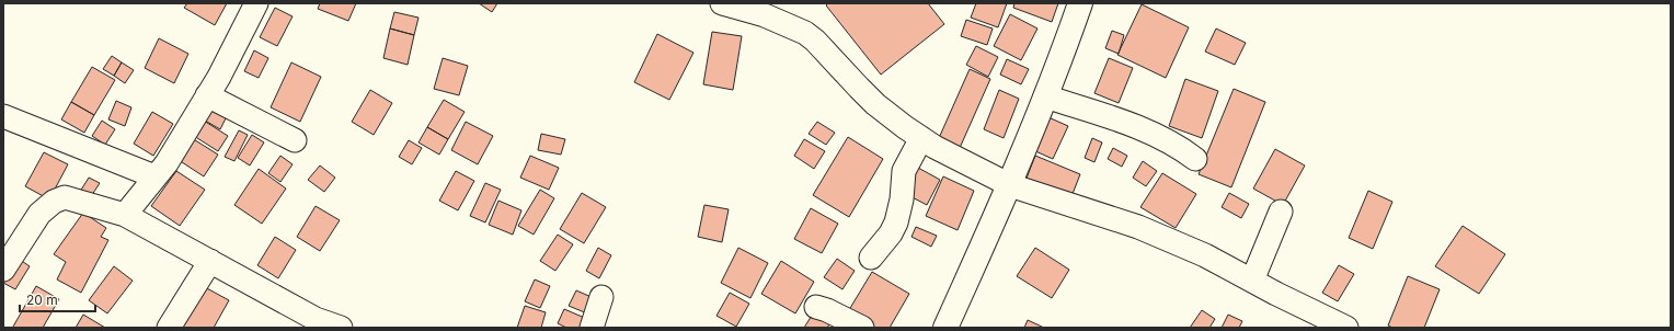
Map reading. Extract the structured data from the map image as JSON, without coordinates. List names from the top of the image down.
{
  "scale_bar": "20 m"
}
